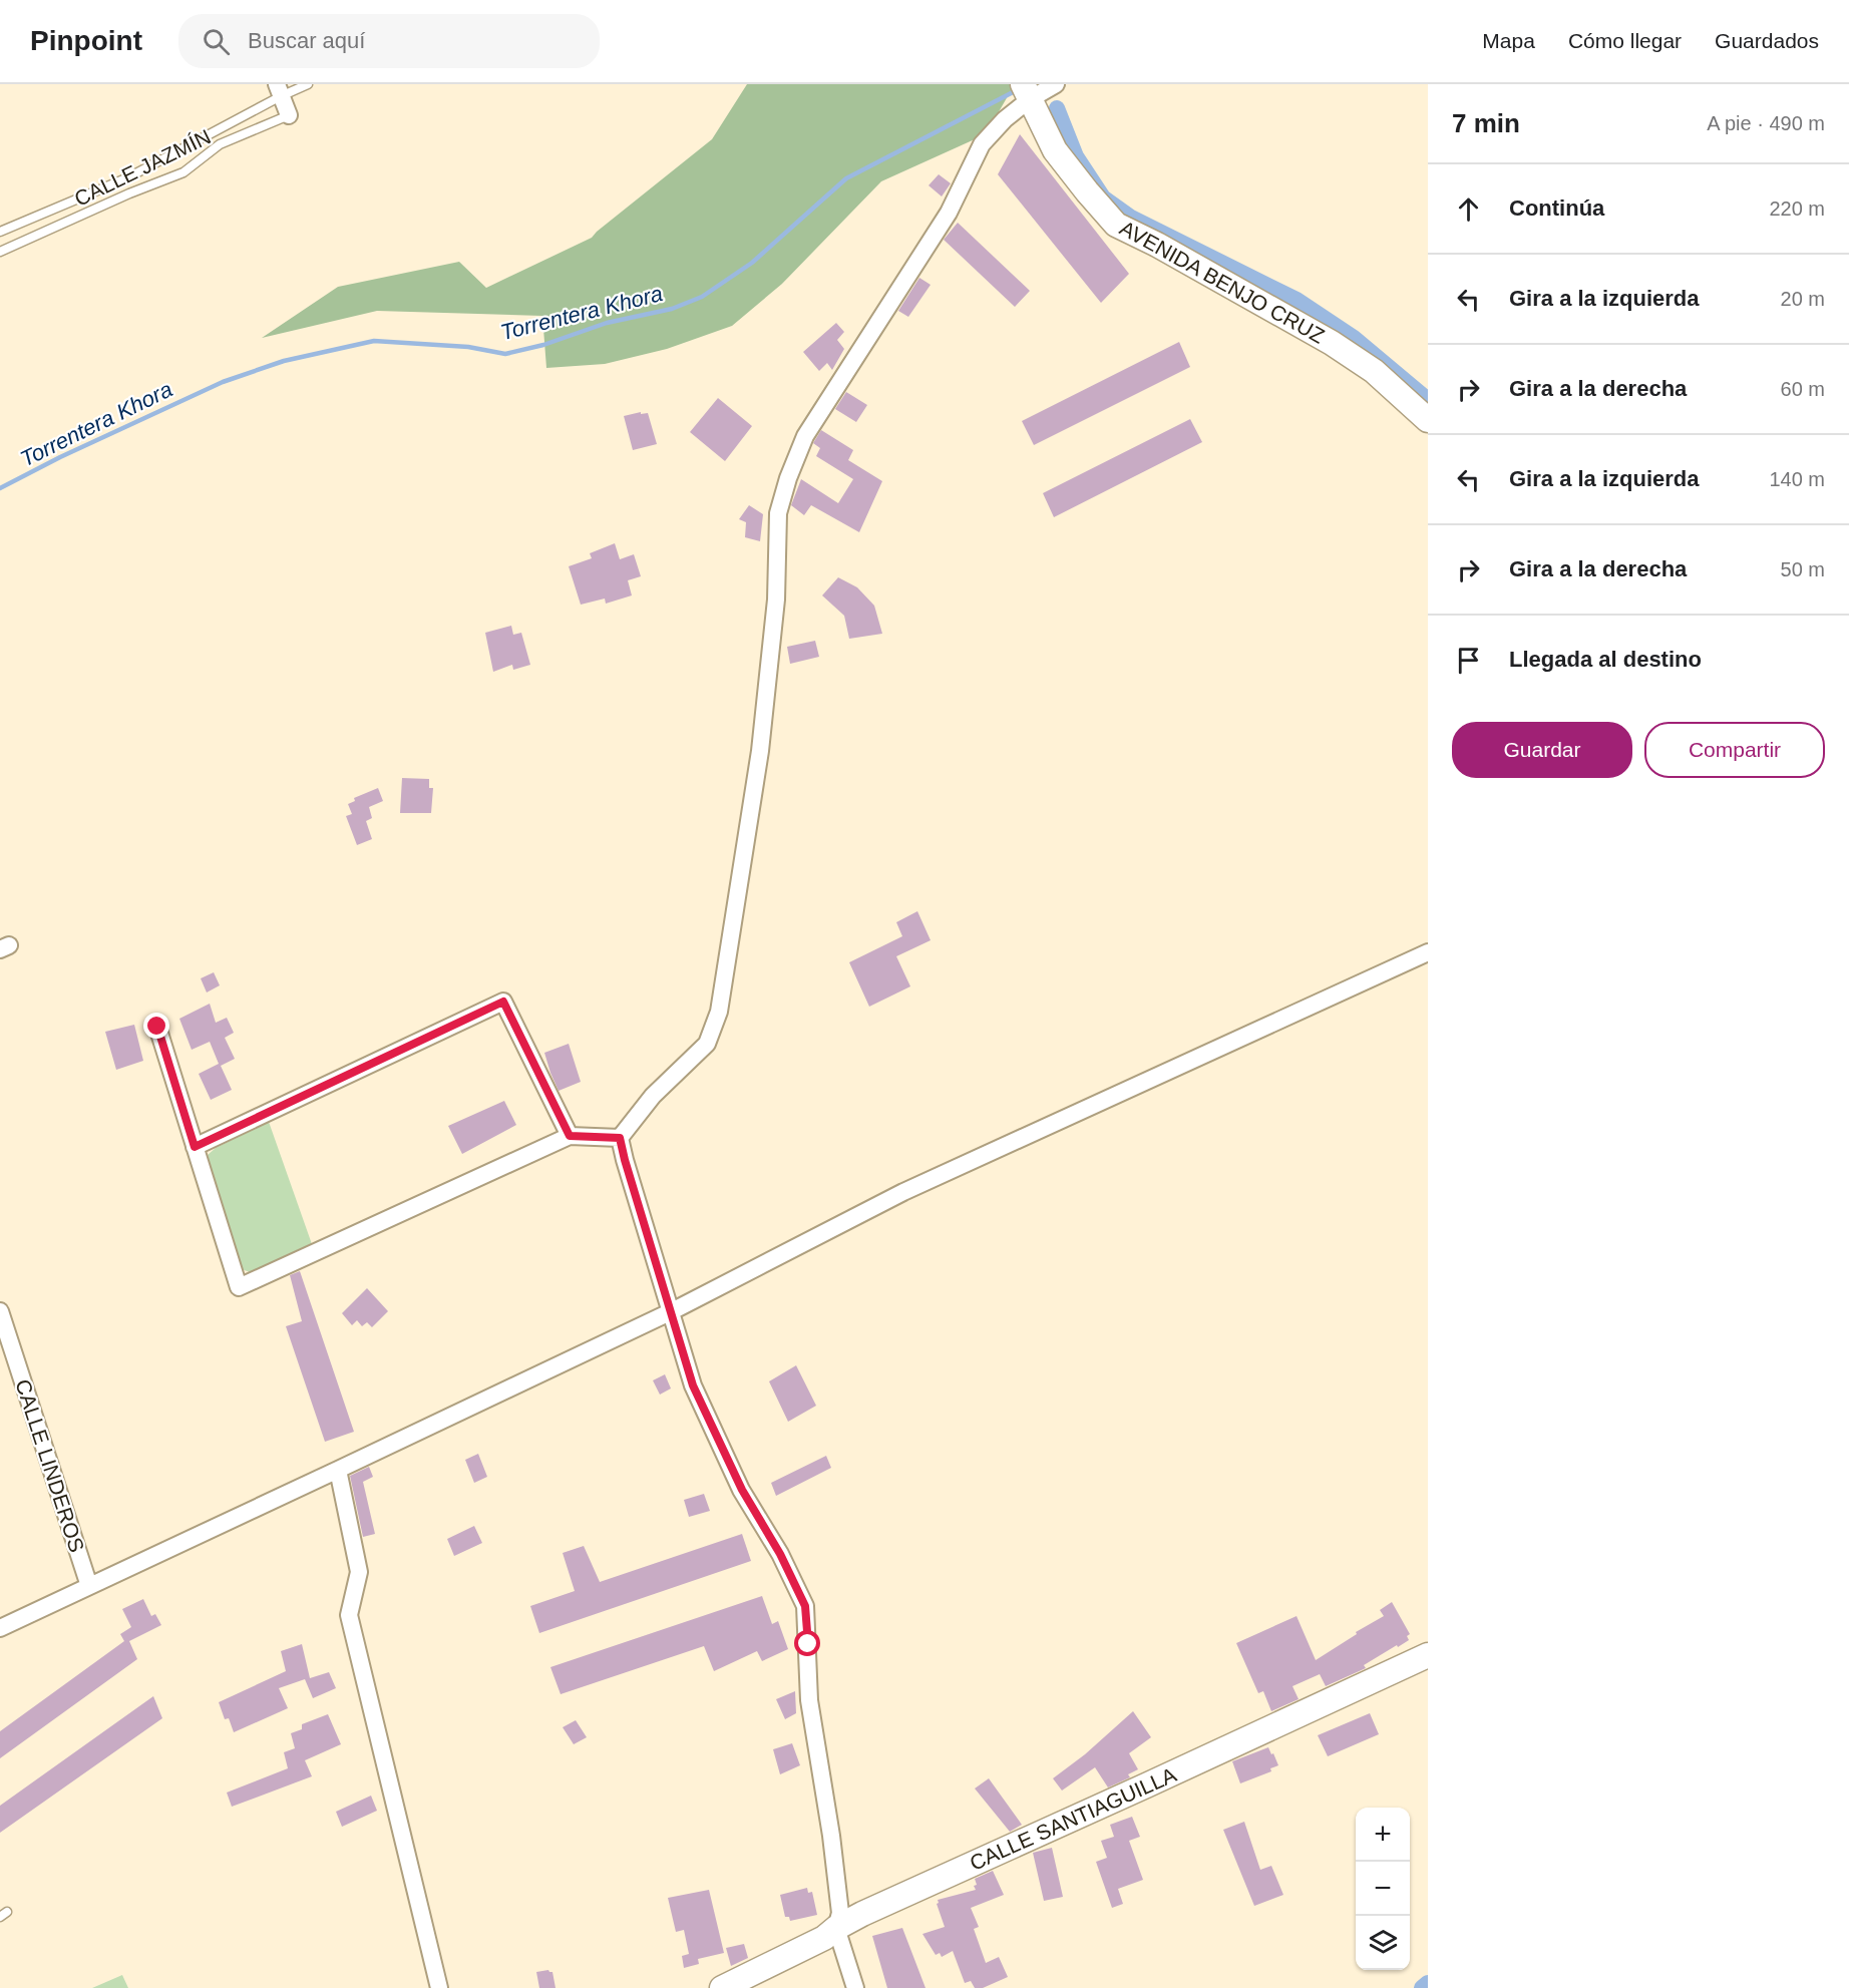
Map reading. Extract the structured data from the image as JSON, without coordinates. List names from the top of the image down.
{
  "streets": {
    "street": ["AVENIDA BENJO CRUZ", "CALLE LINDEROS", "CALLE SANTIAGUILLA"],
    "lane": ["CALLE JAZMÍN"]
  },
  "water": ["Torrentera Khora"],
  "page": {
    "header": "Pinpoint",
    "search": "Buscar aquí",
    "nav": ["Mapa", "Cómo llegar", "Guardados"],
    "heading": ["7 min", "A pie · 490 m"],
    "list": [
      ["Continúa", "220 m"],
      ["Gira a la izquierda", "20 m"],
      ["Gira a la derecha", "60 m"],
      ["Gira a la izquierda", "140 m"],
      ["Gira a la derecha", "50 m"],
      "Llegada al destino"
    ],
    "buttons": ["Guardar", "Compartir"],
    "map_buttons": ["+", "−"]
  }
}
